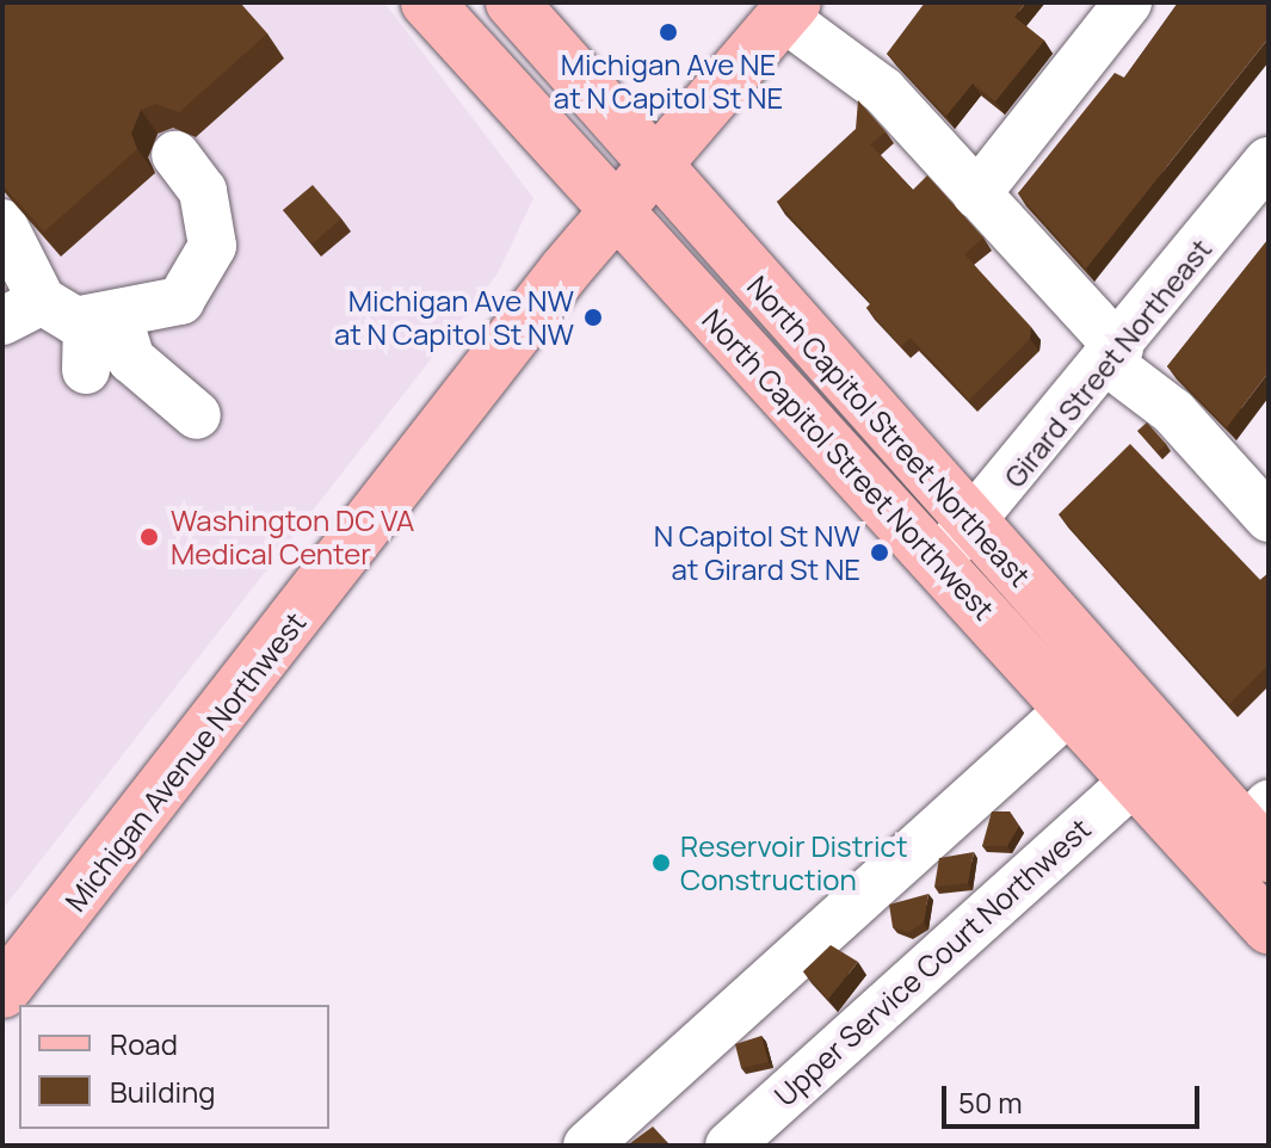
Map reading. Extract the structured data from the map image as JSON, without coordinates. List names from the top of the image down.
{
  "streets": {
    "main road": ["North Capitol Street Northeast", "North Capitol Street Northwest", "Michigan Avenue Northwest"],
    "street": ["Girard Street Northeast", "Upper Service Court Northwest"]
  },
  "crossings": [
    ["Girard Street Northeast", "North Capitol Street Northeast"],
    ["Girard Street Northeast", "North Capitol Street Northwest"],
    ["North Capitol Street Northeast", "North Capitol Street Northwest"],
    ["North Capitol Street Northeast", "Michigan Avenue Northwest"],
    ["North Capitol Street Northwest", "Michigan Avenue Northwest"],
    ["North Capitol Street Northwest", "Upper Service Court Northwest"]
  ],
  "places": [
    "Michigan Ave NE at N Capitol St NE",
    "Michigan Ave NW at N Capitol St NW",
    "Washington DC VA Medical Center",
    "N Capitol St NW at Girard St NE",
    "Reservoir District Construction"
  ],
  "legend": ["Road", "Building"],
  "scale_bar": "50 m"
}
